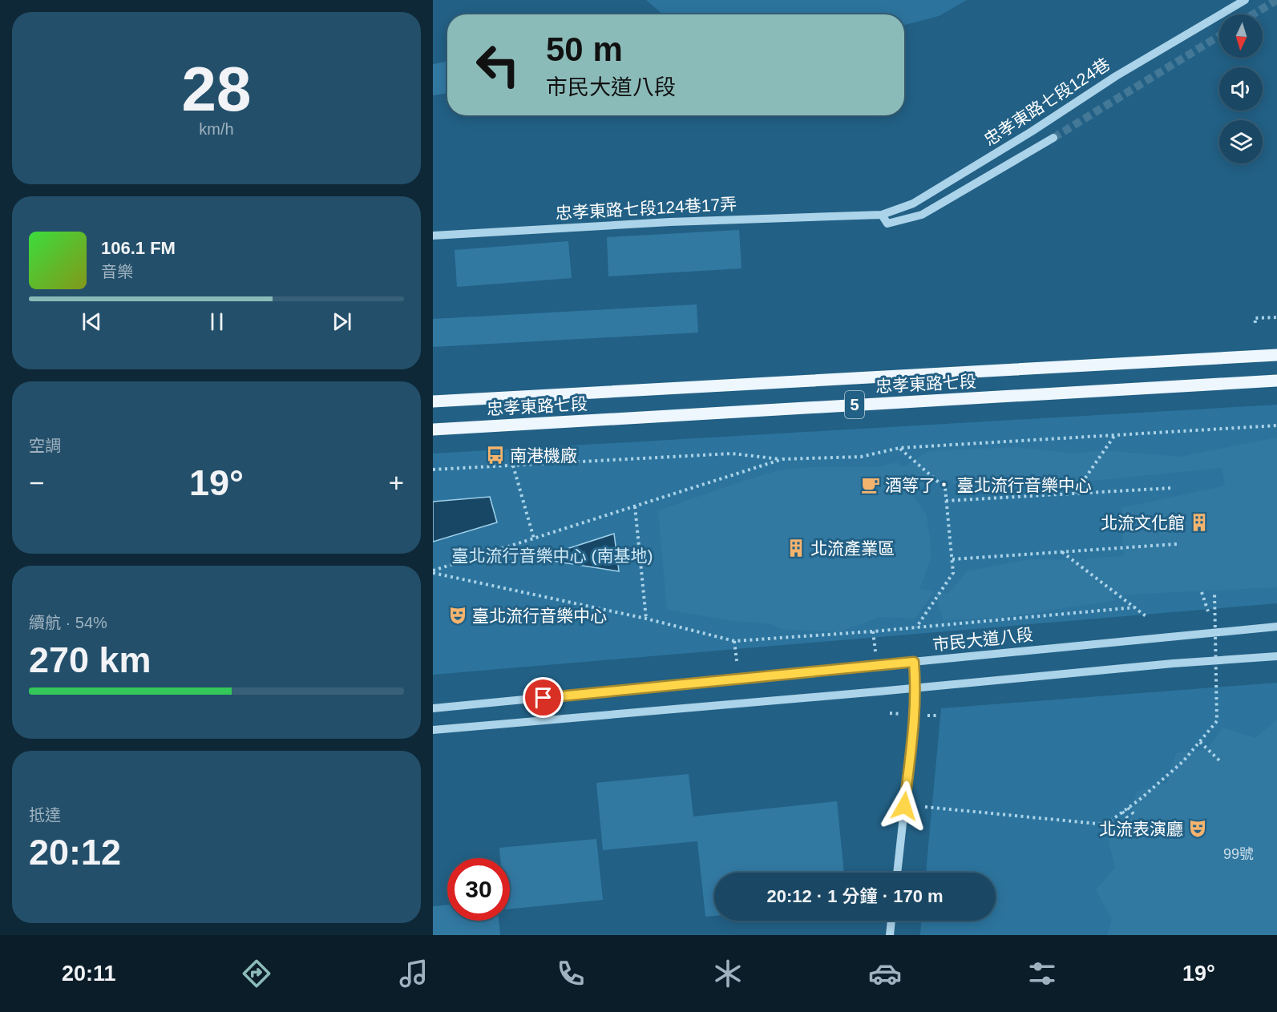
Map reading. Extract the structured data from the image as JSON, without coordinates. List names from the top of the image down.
{
  "streets": {
    "main road": ["忠孝東路七段", "5"],
    "street": ["忠孝東路七段124巷", "忠孝東路七段124巷17弄", "市民大道八段"]
  },
  "crossings": [
    ["忠孝東路七段124巷", "忠孝東路七段124巷17弄"]
  ],
  "parks": ["臺北流行音樂中心 (南基地)"],
  "places": {
    "bus stop": ["南港機廠"],
    "cafe": ["酒等了・ 臺北流行音樂中心"],
    "building": ["北流文化館", "北流產業區"],
    "theatre": ["臺北流行音樂中心", "北流表演廳"]
  },
  "house_numbers": ["99號"],
  "north": "bottom",
  "page": {
    "tile": [
      ["28", "km/h"],
      "空調",
      ["續航 · 54%", "270 km"],
      ["抵達", "20:12"]
    ],
    "turn": ["50 m", "市民大道八段"],
    "song": ["106.1 FM", "音樂"],
    "heat": ["−", "19°", "+"],
    "limit": "30",
    "trip": "20:12 · 1 分鐘 · 170 m",
    "tabs": ["20:11", "19°"]
  }
}
